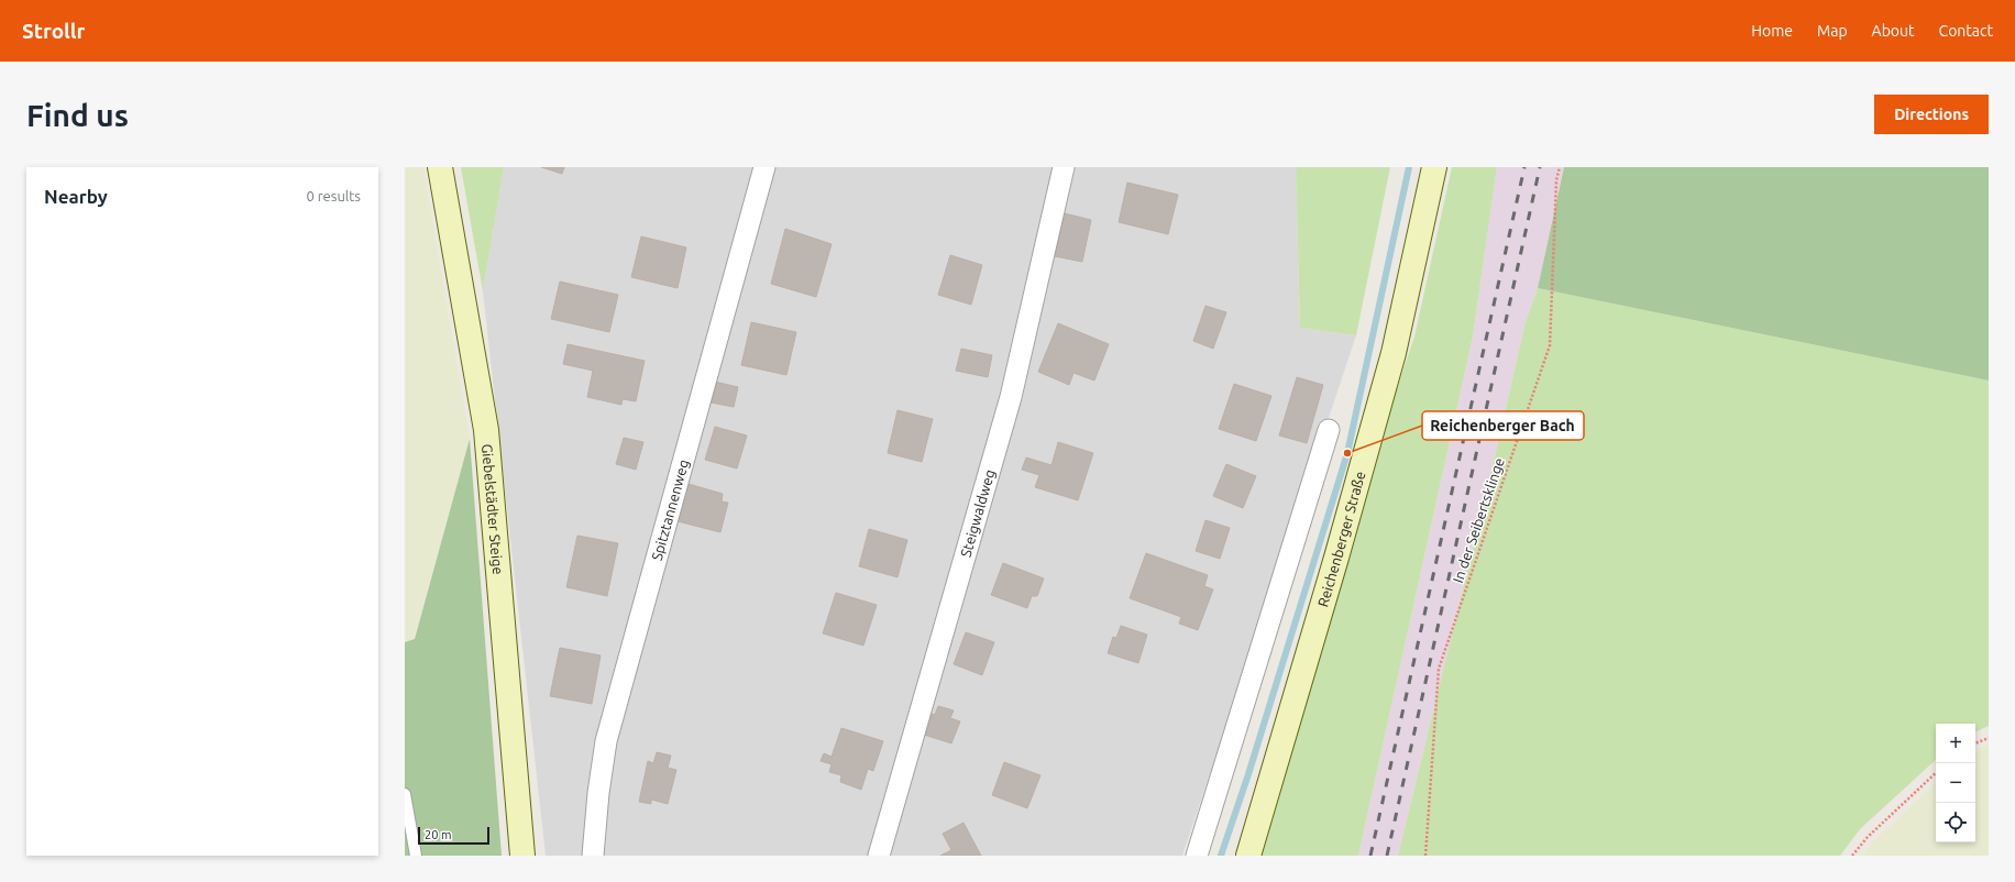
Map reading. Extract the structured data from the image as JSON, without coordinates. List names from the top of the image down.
{
  "streets": {
    "main road": ["Giebelstädter Steige", "Reichenberger Straße"],
    "street": ["Spitztannenweg", "Steigwaldweg"],
    "path": ["In der Seibertsklinge"]
  },
  "places": ["Reichenberger Bach"],
  "scale_bar": "20 m",
  "page": {
    "header": "Strollr",
    "nav": [
      "Home",
      "Map",
      "About",
      "Contact"
    ],
    "buttons": "Directions",
    "title": "Find us",
    "heading": ["Nearby", "0 results"],
    "map_buttons": ["+", "−"],
    "scale": "20 m"
  }
}
